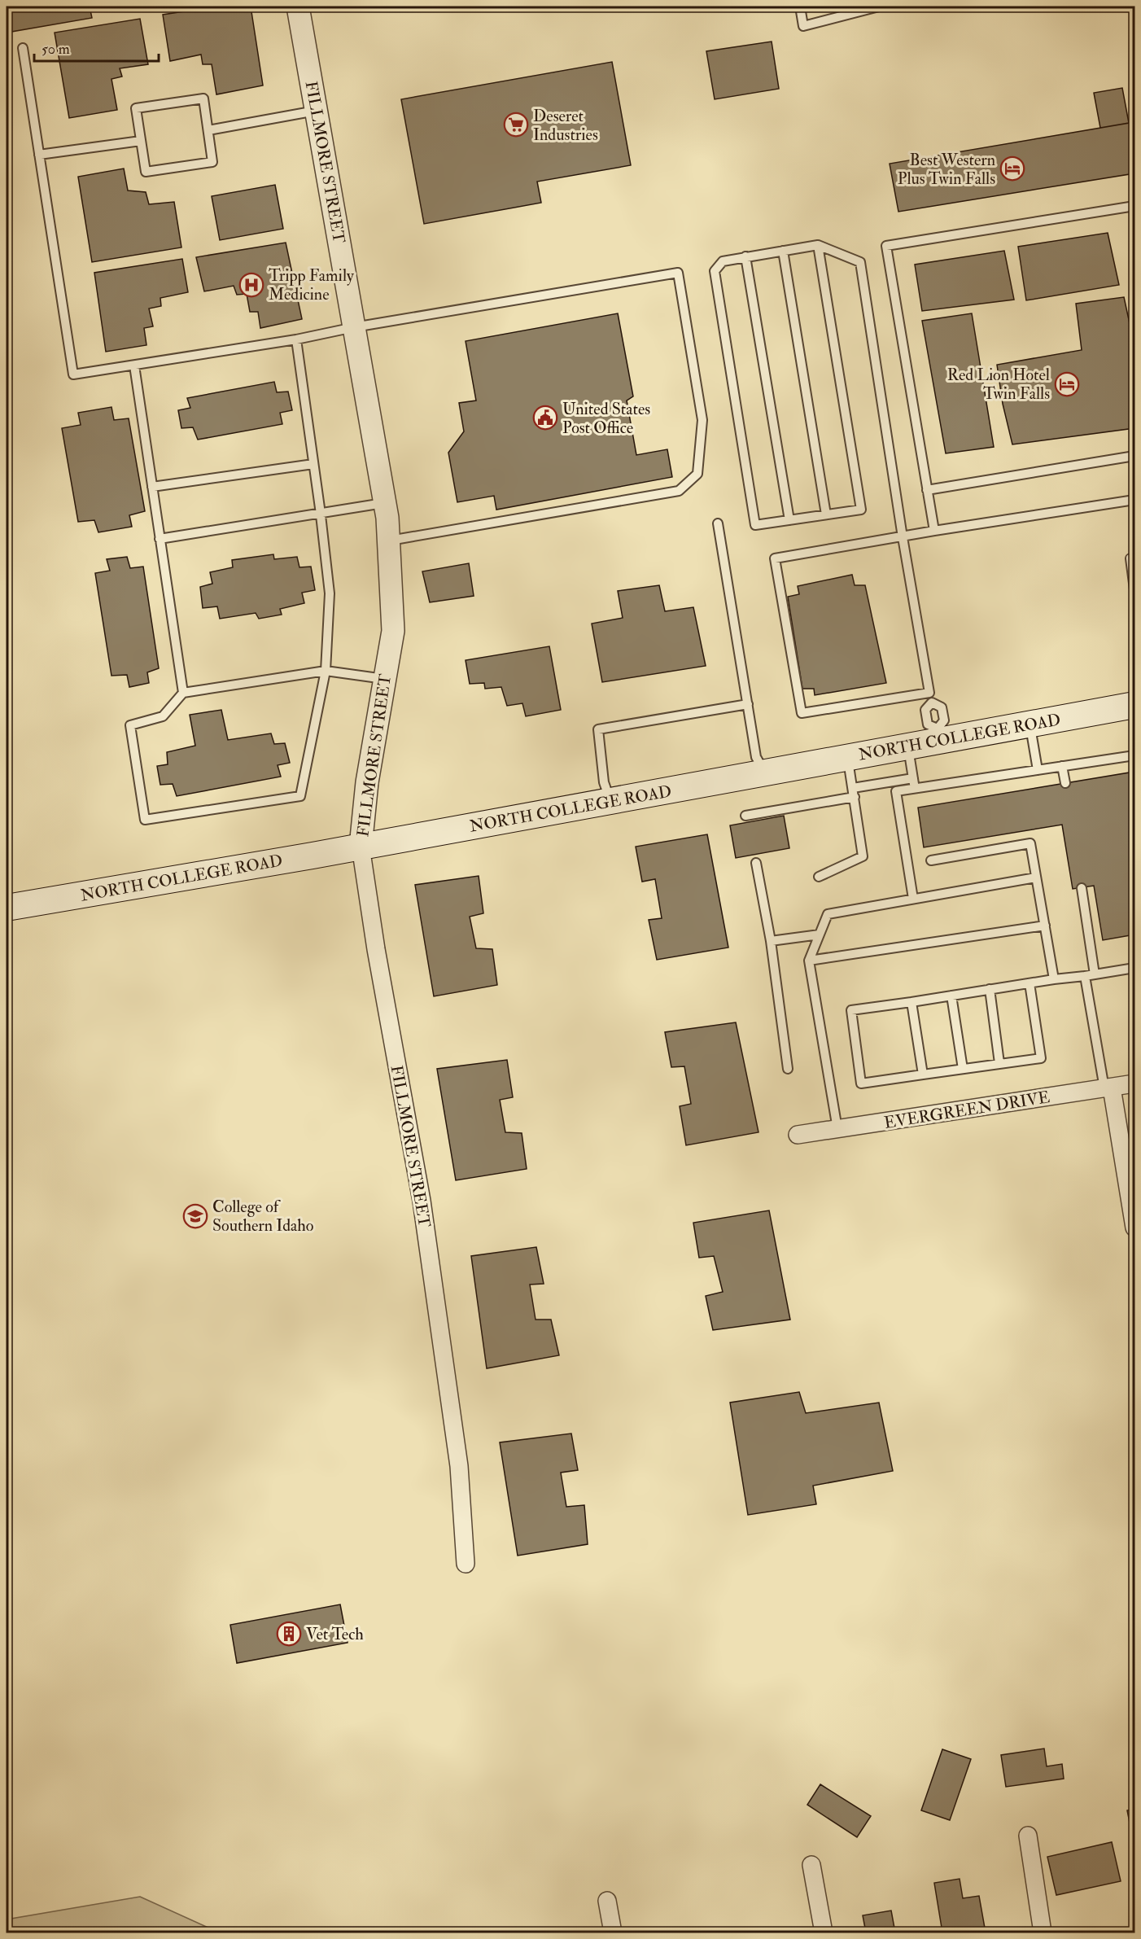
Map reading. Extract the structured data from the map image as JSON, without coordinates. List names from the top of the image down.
{
  "streets": {
    "main road": ["NORTH COLLEGE ROAD"],
    "street": ["FILLMORE STREET", "EVERGREEN DRIVE"]
  },
  "crossings": [
    ["FILLMORE STREET", "NORTH COLLEGE ROAD"]
  ],
  "places": {
    "supermarket": ["Deseret Industries"],
    "hotel": ["Best Western Plus Twin Falls", "Red Lion Hotel Twin Falls"],
    "hospital": ["Tripp Family Medicine"],
    "public building": ["United States Post Office"],
    "school or university": ["College of Southern Idaho"],
    "building": ["Vet Tech"]
  },
  "scale_bar": "50 m"
}
